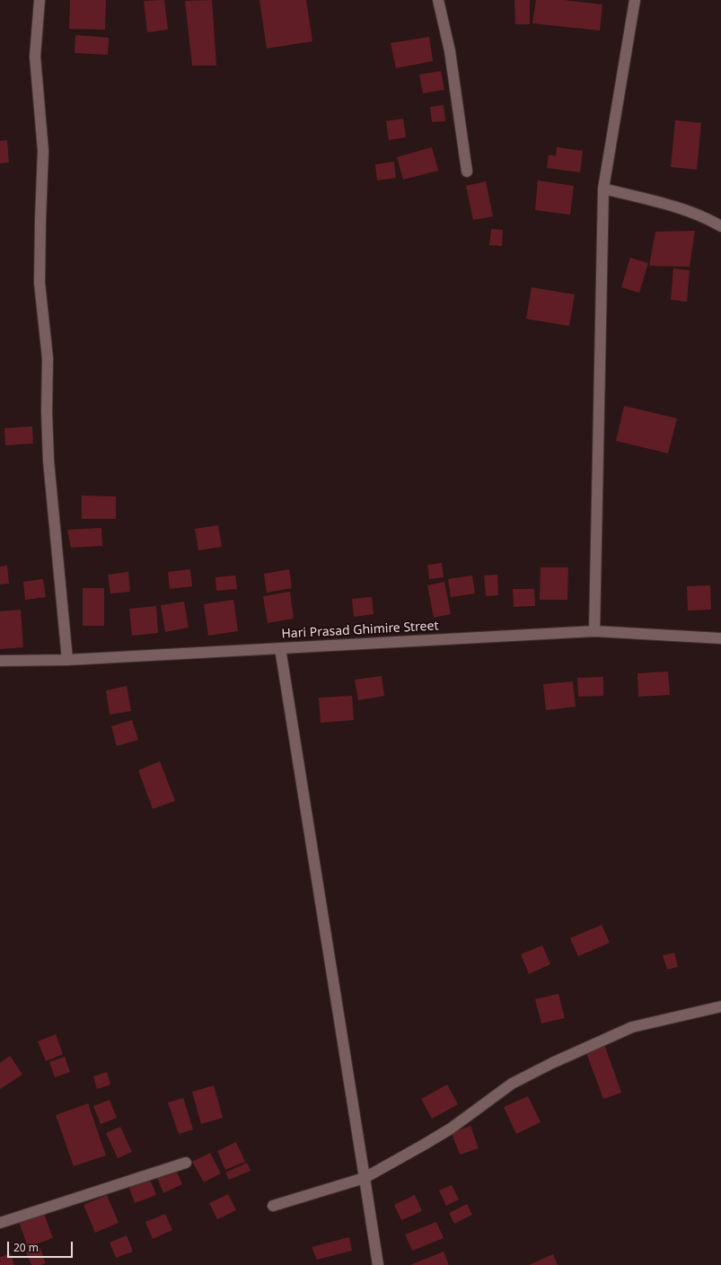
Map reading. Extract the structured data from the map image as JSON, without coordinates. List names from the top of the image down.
{
  "streets": {
    "street": ["Hari Prasad Ghimire Street"]
  },
  "scale_bar": "20 m"
}
